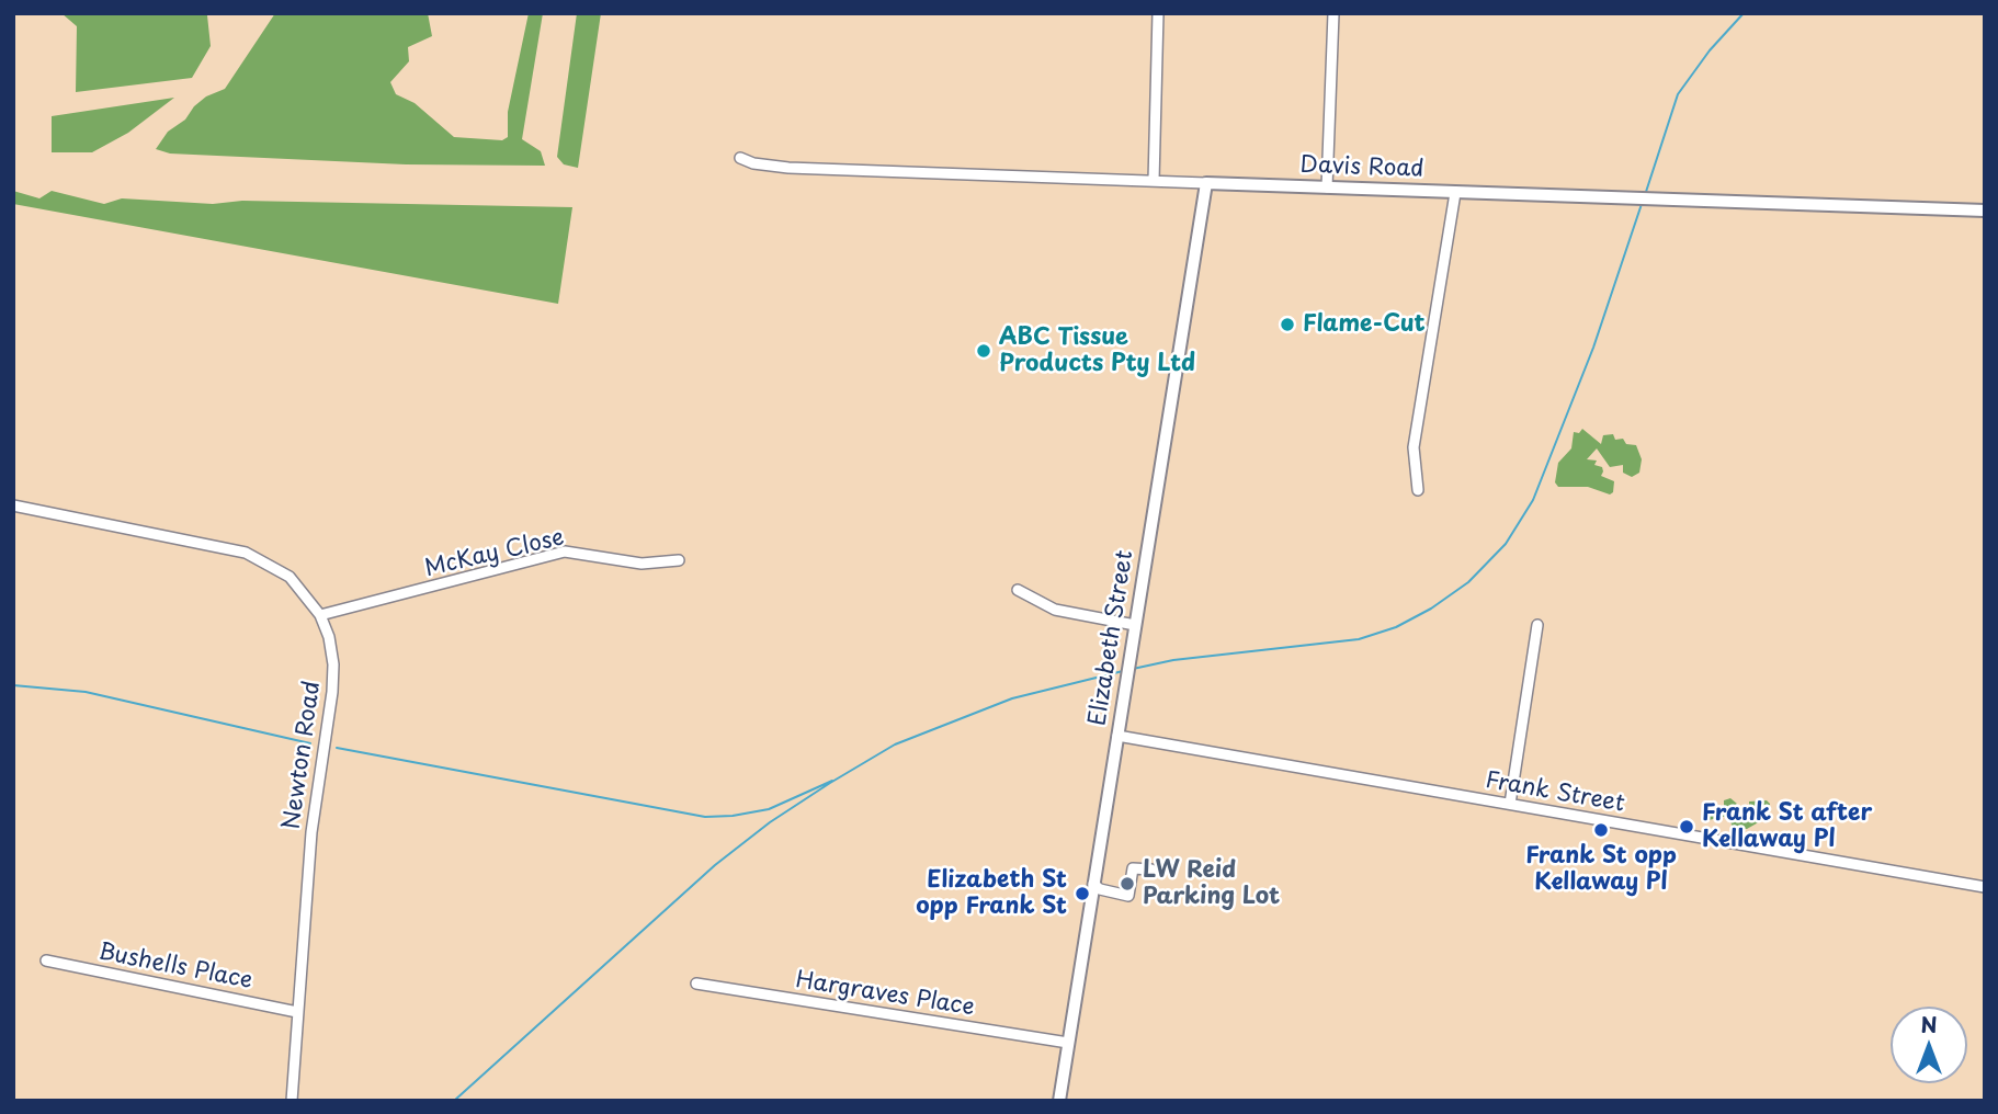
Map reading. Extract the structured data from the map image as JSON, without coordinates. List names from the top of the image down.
{
  "streets": {
    "street": [
      "Davis Road",
      "McKay Close",
      "Elizabeth Street",
      "Newton Road",
      "Frank Street",
      "Bushells Place",
      "Hargraves Place"
    ]
  },
  "crossings": [
    ["Davis Road", "Elizabeth Street"],
    ["McKay Close", "Newton Road"],
    ["Elizabeth Street", "Frank Street"],
    ["Elizabeth Street", "Hargraves Place"],
    ["Newton Road", "Bushells Place"]
  ],
  "places": [
    "Flame-Cut",
    "ABC Tissue Products Pty Ltd",
    "Frank St after Kellaway Pl",
    "Frank St opp Kellaway Pl",
    "LW Reid Parking Lot",
    "Elizabeth St opp Frank St"
  ],
  "north": "top"
}
